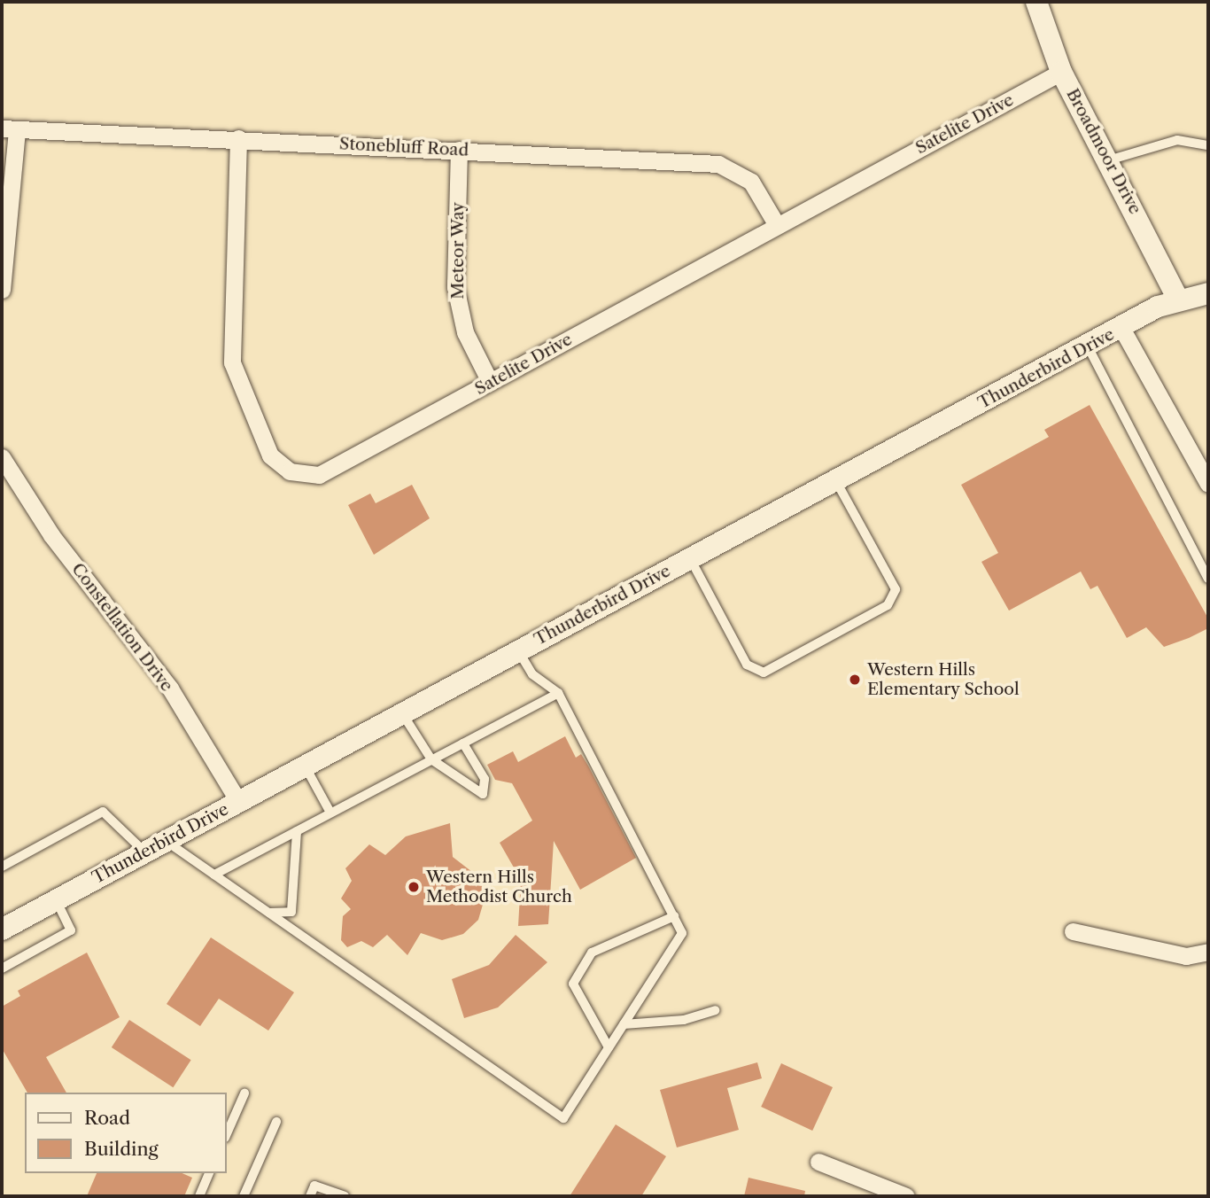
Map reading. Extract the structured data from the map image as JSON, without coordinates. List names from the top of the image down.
{
  "streets": {
    "street": [
      "Satelite Drive",
      "Stonebluff Road",
      "Broadmoor Drive",
      "Meteor Way",
      "Thunderbird Drive",
      "Constellation Drive"
    ]
  },
  "crossings": [
    ["Satelite Drive", "Stonebluff Road"],
    ["Satelite Drive", "Broadmoor Drive"],
    ["Satelite Drive", "Meteor Way"],
    ["Stonebluff Road", "Meteor Way"],
    ["Broadmoor Drive", "Thunderbird Drive"],
    ["Thunderbird Drive", "Constellation Drive"]
  ],
  "places": ["Western Hills Elementary School", "Western Hills Methodist Church"],
  "legend": ["Road", "Building"]
}
